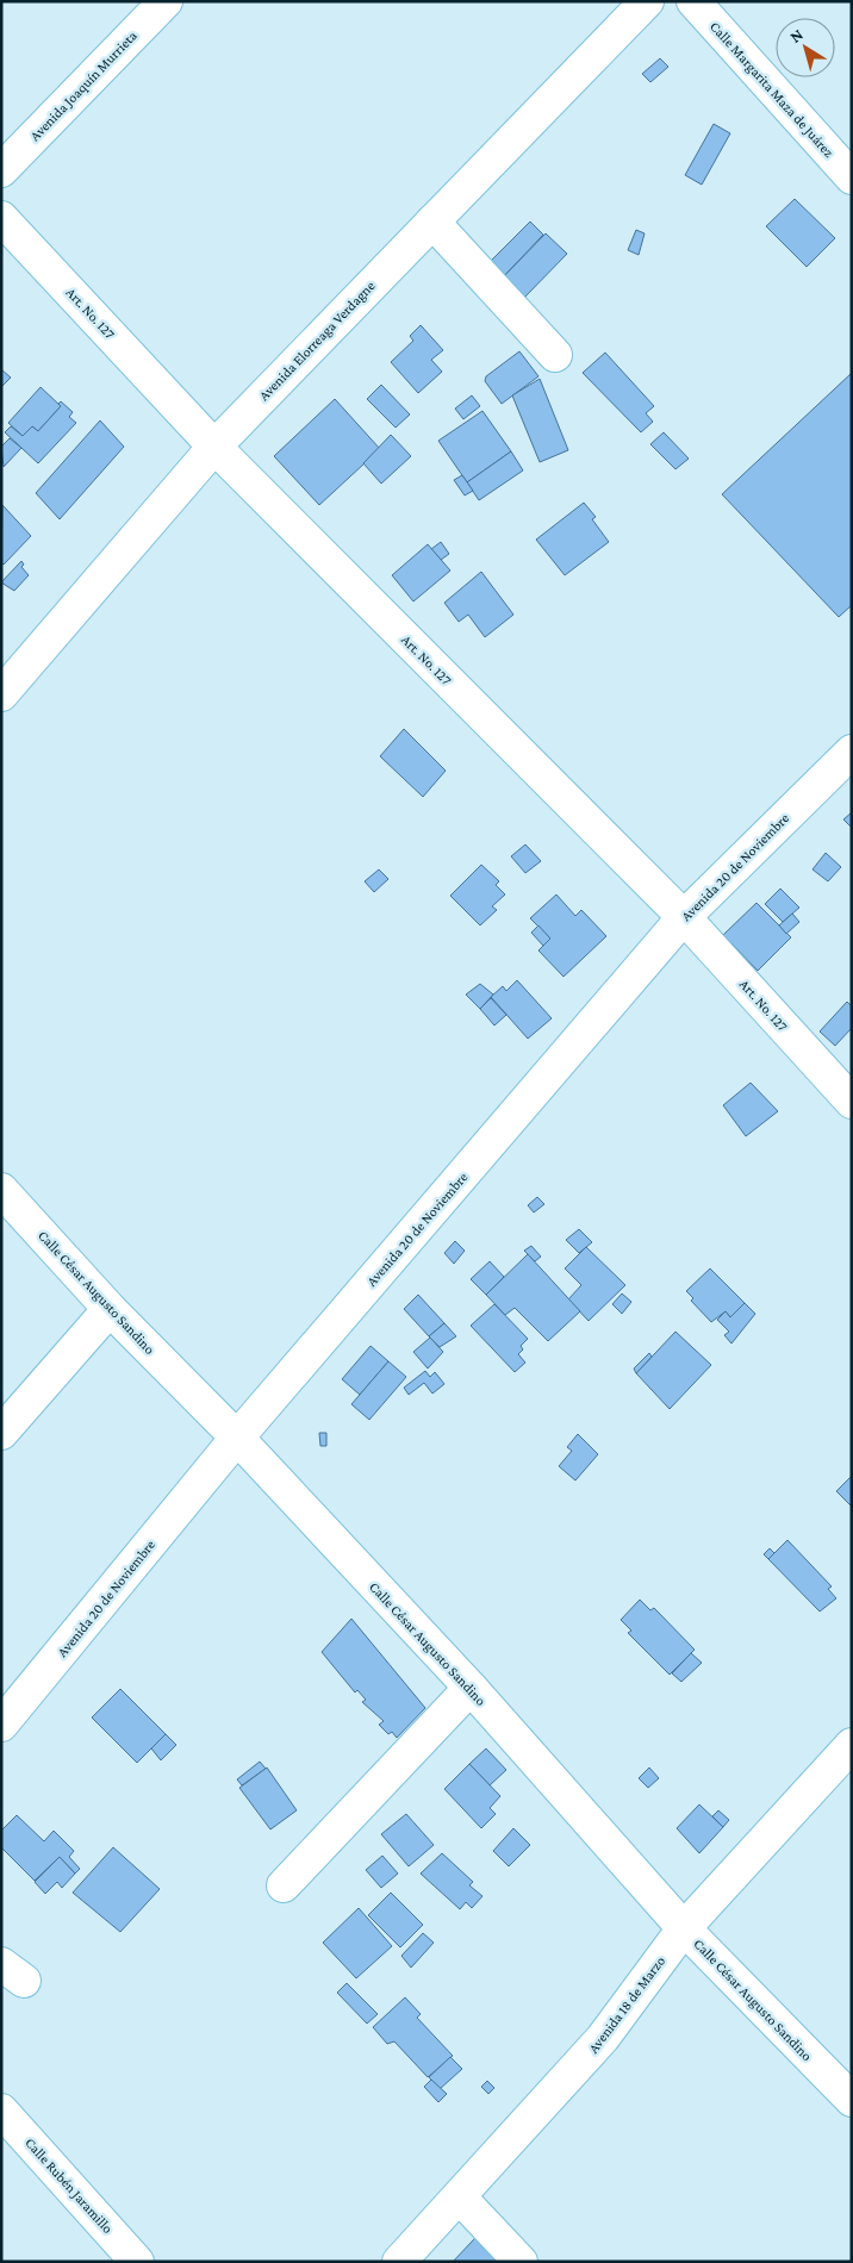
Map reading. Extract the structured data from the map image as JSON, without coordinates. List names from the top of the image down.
{
  "streets": {
    "street": [
      "Avenida Joaquín Murrieta",
      "Calle Margarita Maza de Juárez",
      "Art. No. 127",
      "Avenida Elorreaga Verdagne",
      "Avenida 20 de Noviembre",
      "Calle César Augusto Sandino",
      "Avenida 18 de Marzo",
      "Calle Rubén Jaramillo"
    ]
  },
  "crossings": [
    ["Art. No. 127", "Avenida Elorreaga Verdagne"],
    ["Art. No. 127", "Avenida 20 de Noviembre"],
    ["Avenida 20 de Noviembre", "Calle César Augusto Sandino"],
    ["Calle César Augusto Sandino", "Avenida 18 de Marzo"]
  ],
  "north": "top left"
}
